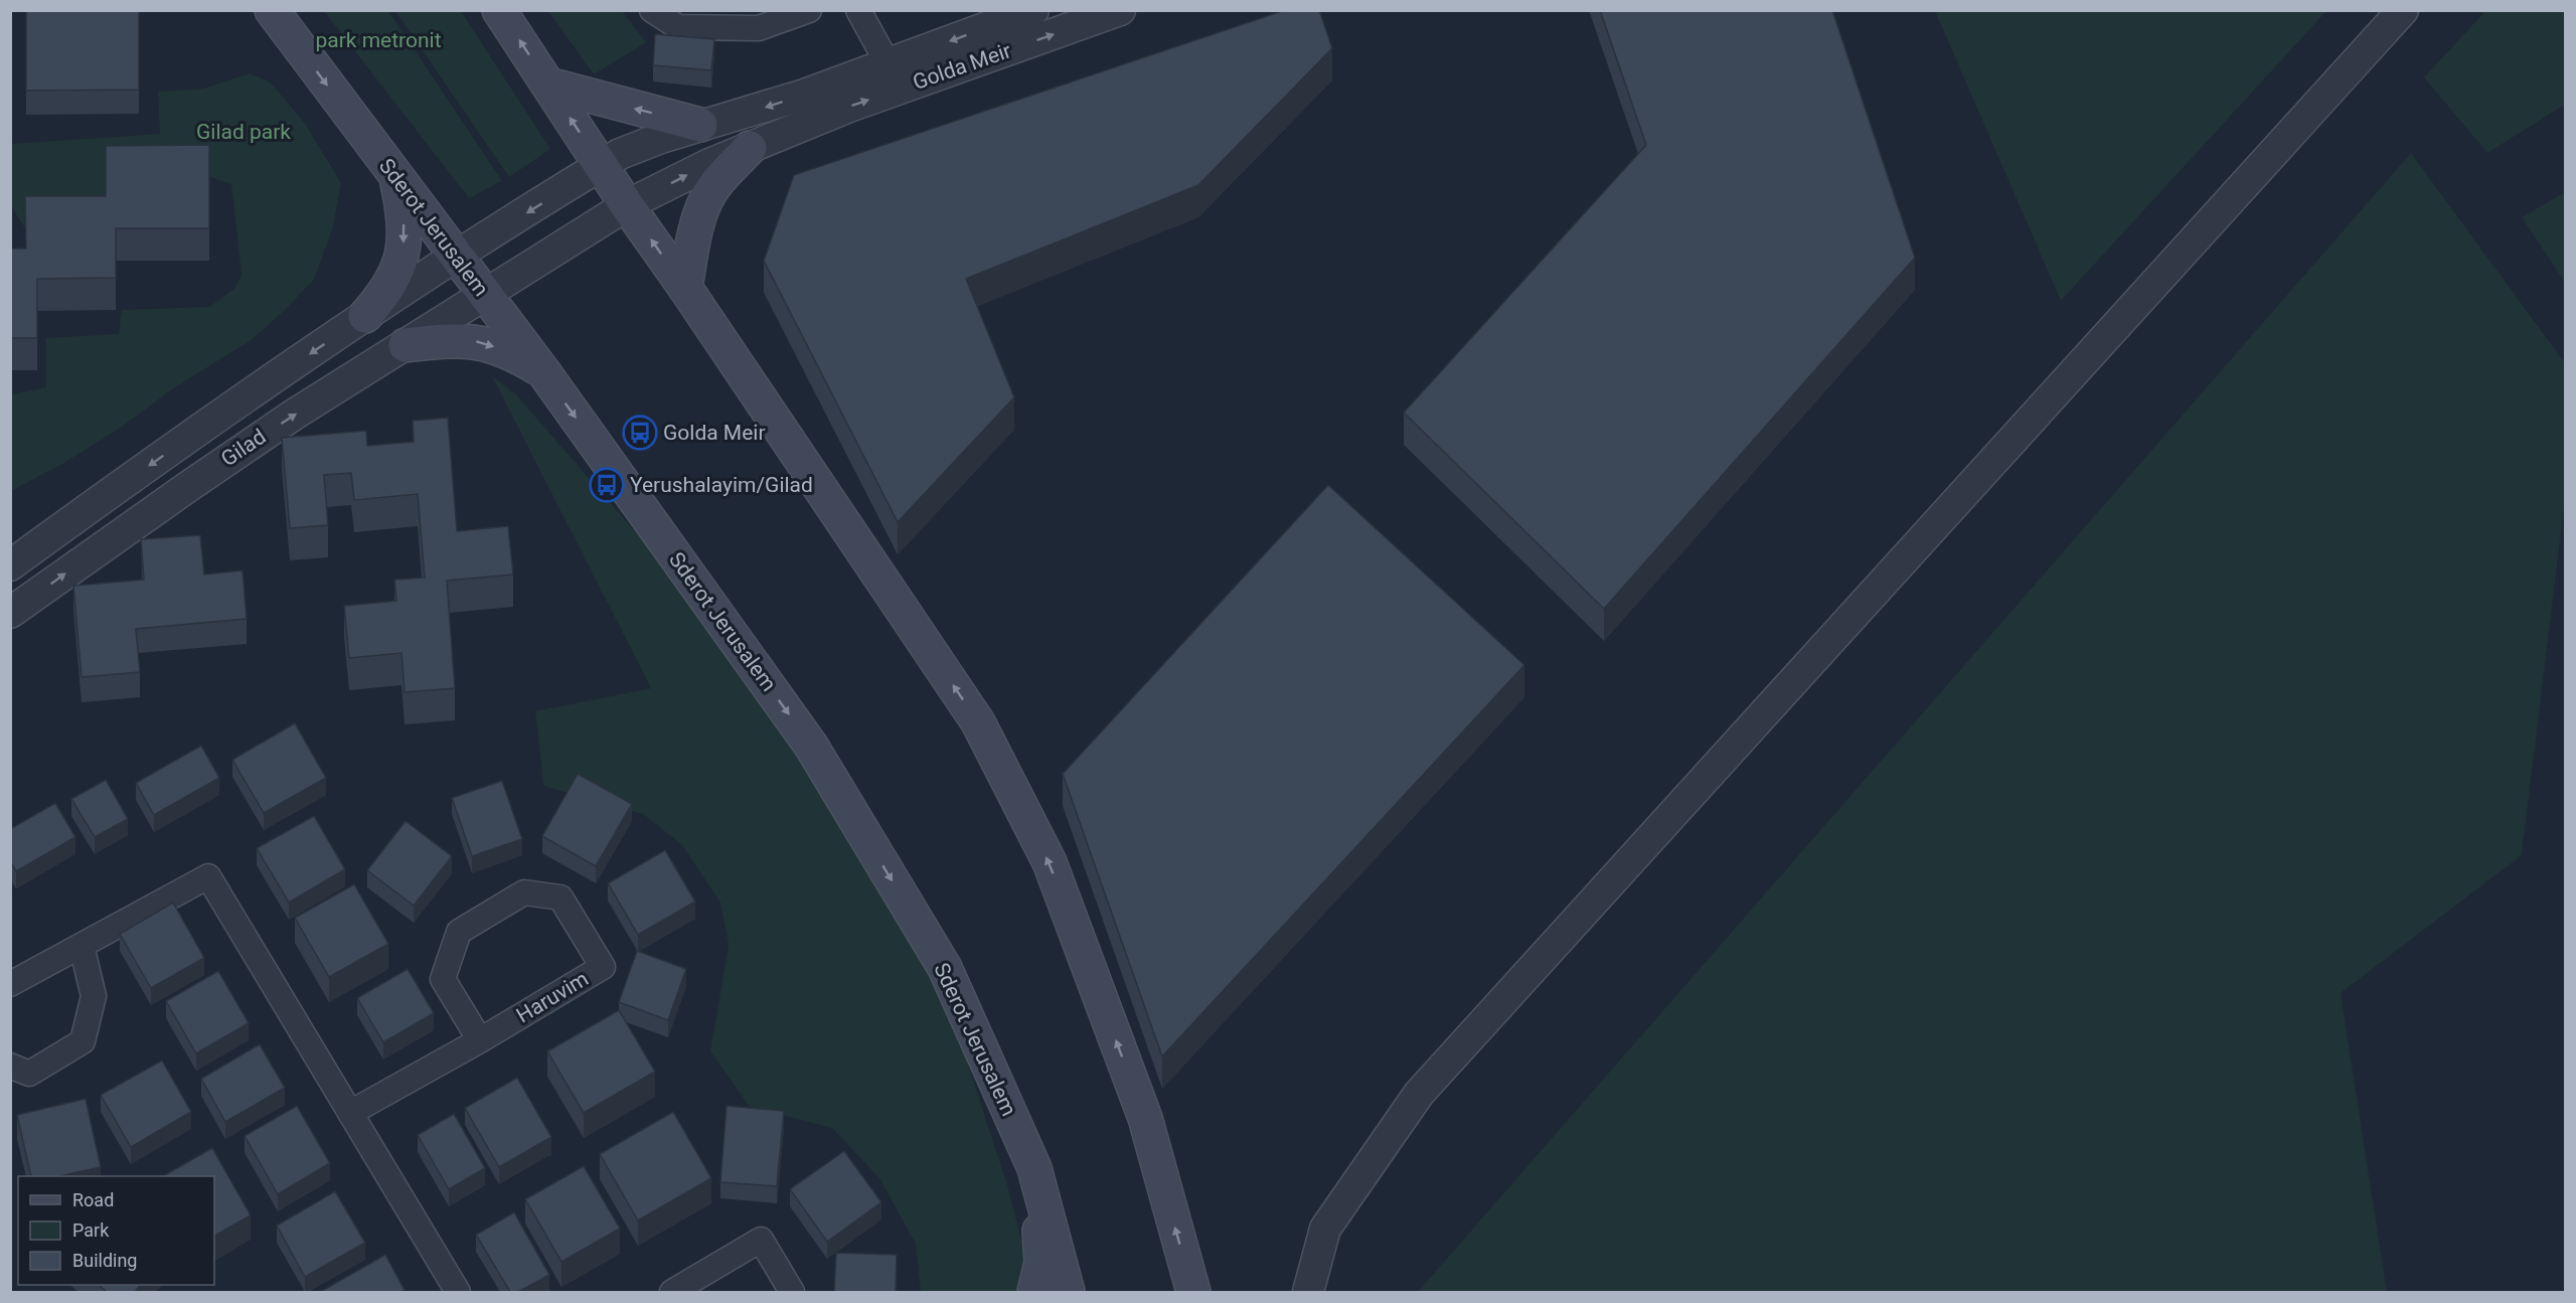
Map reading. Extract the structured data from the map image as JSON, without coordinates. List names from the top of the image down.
{
  "streets": {
    "main road": ["Sderot Jerusalem"],
    "street": ["Golda Meir", "Gilad", "Haruvim"]
  },
  "crossings": [
    ["Golda Meir", "Sderot Jerusalem"],
    ["Golda Meir", "Gilad"],
    ["Sderot Jerusalem", "Gilad"]
  ],
  "parks": ["park metronit", "Gilad park"],
  "places": {
    "bus stop": ["Golda Meir", "Yerushalayim/Gilad"]
  },
  "legend": ["Road", "Park", "Building"]
}
